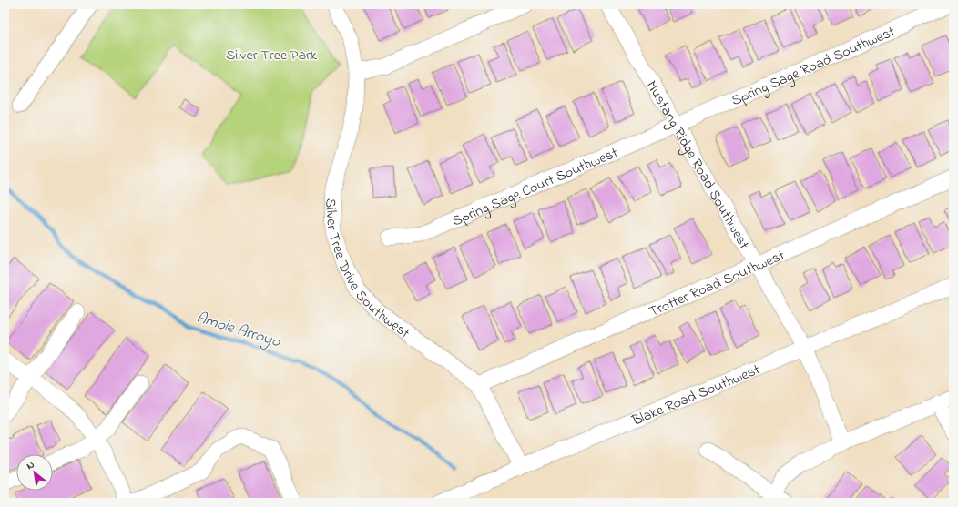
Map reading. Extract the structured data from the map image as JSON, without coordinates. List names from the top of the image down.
{
  "streets": {
    "street": [
      "Spring Sage Road Southwest",
      "Mustang Ridge Road Southwest",
      "Spring Sage Court Southwest",
      "Silver Tree Drive Southwest",
      "Trotter Road Southwest",
      "Blake Road Southwest"
    ]
  },
  "crossings": [
    ["Spring Sage Road Southwest", "Mustang Ridge Road Southwest"],
    ["Spring Sage Road Southwest", "Spring Sage Court Southwest"],
    ["Mustang Ridge Road Southwest", "Spring Sage Court Southwest"],
    ["Mustang Ridge Road Southwest", "Trotter Road Southwest"],
    ["Mustang Ridge Road Southwest", "Blake Road Southwest"],
    ["Silver Tree Drive Southwest", "Trotter Road Southwest"],
    ["Silver Tree Drive Southwest", "Blake Road Southwest"]
  ],
  "water": ["Amole Arroyo"],
  "parks": ["Silver Tree Park"],
  "north": "top left"
}
